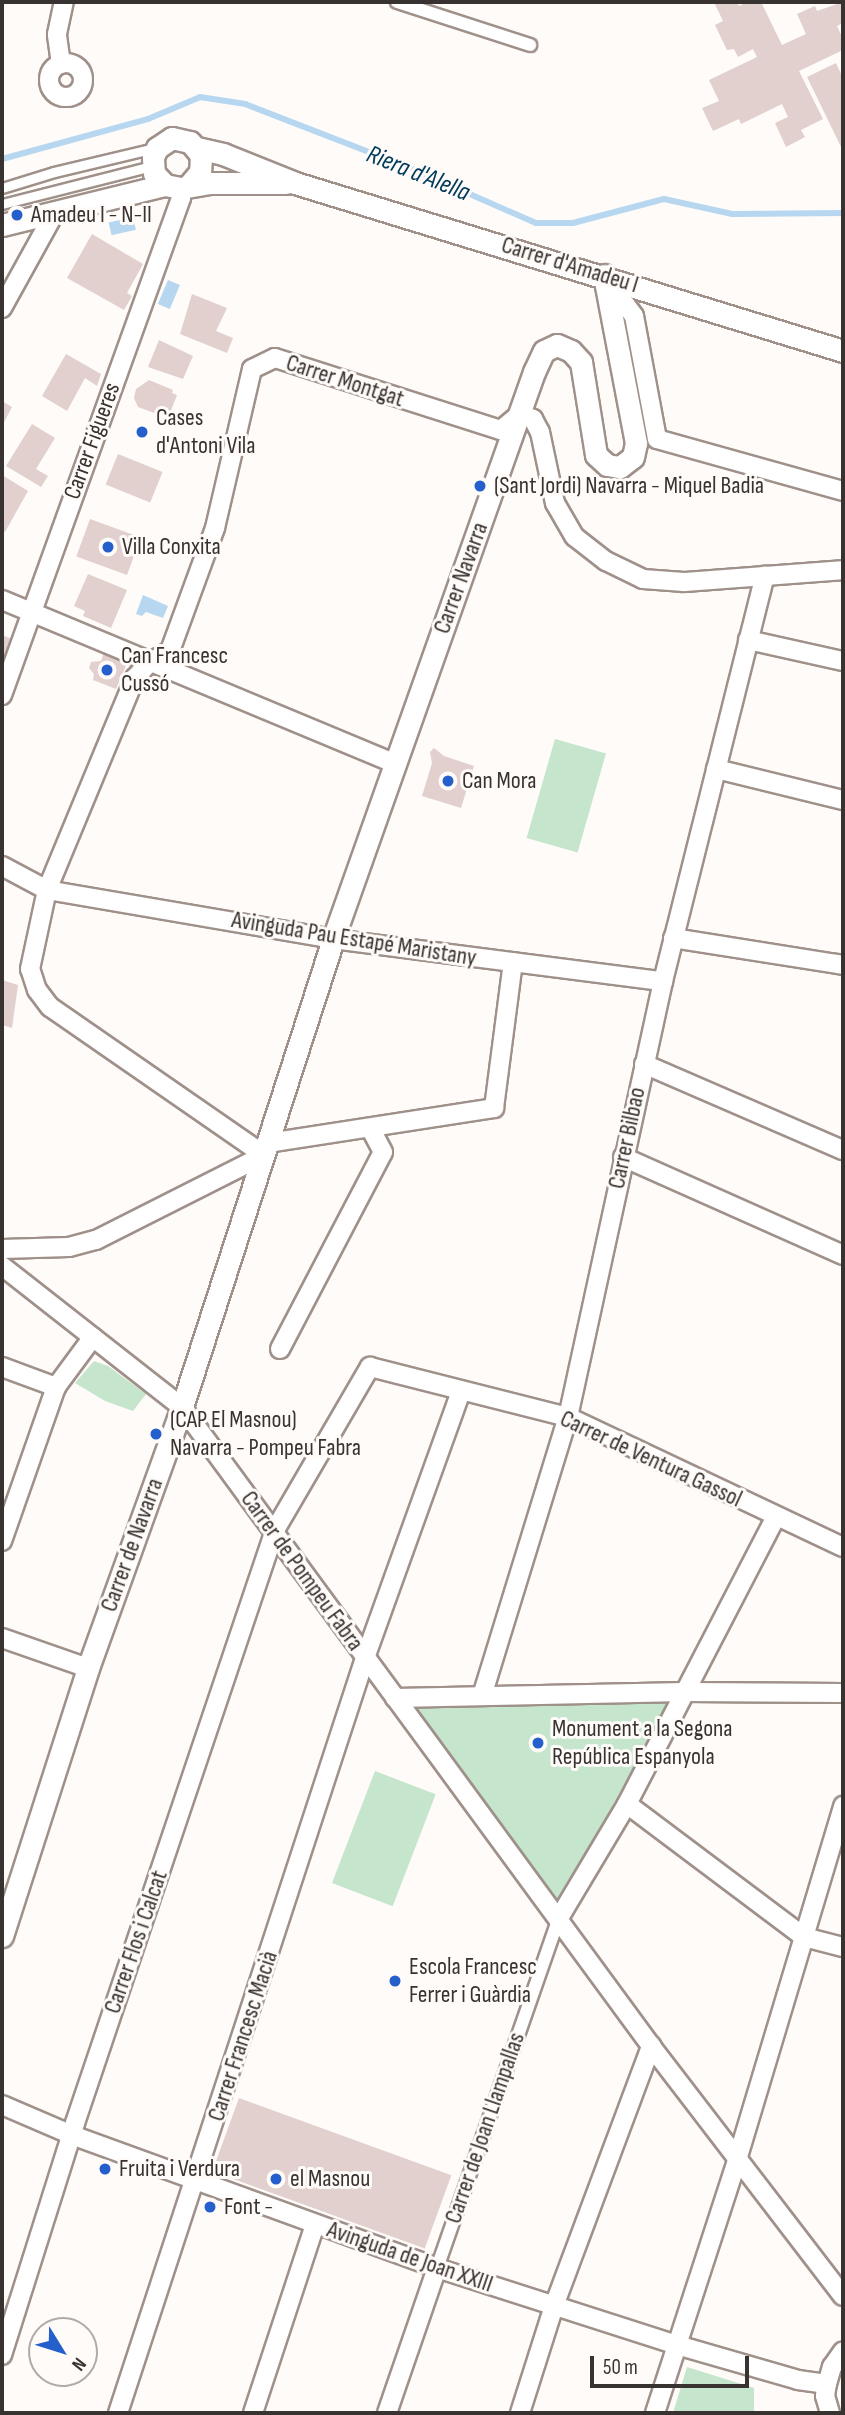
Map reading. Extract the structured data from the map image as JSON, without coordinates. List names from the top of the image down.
{
  "streets": {
    "street": [
      "Carrer d'Amadeu I",
      "Carrer Montgat",
      "Carrer Figueres",
      "Carrer Navarra",
      "Avinguda Pau Estapé Maristany",
      "Carrer Bilbao",
      "Carrer de Ventura Gassol",
      "Carrer de Navarra",
      "Carrer de Pompeu Fabra",
      "Carrer Flos i Calcat",
      "Carrer Francesc Macià",
      "Carrer de Joan Llampallas",
      "Avinguda de Joan XXIII"
    ]
  },
  "crossings": [
    ["Carrer d'Amadeu I", "Carrer Figueres"],
    ["Carrer d'Amadeu I", "Carrer Navarra"],
    ["Carrer Montgat", "Carrer Navarra"],
    ["Carrer Montgat", "Avinguda Pau Estapé Maristany"],
    ["Carrer Montgat", "Carrer de Navarra"],
    ["Carrer Navarra", "Avinguda Pau Estapé Maristany"],
    ["Carrer Navarra", "Carrer de Navarra"],
    ["Avinguda Pau Estapé Maristany", "Carrer Bilbao"],
    ["Carrer Bilbao", "Carrer de Ventura Gassol"],
    ["Carrer de Ventura Gassol", "Carrer Flos i Calcat"],
    ["Carrer de Ventura Gassol", "Carrer Francesc Macià"],
    ["Carrer de Ventura Gassol", "Carrer de Joan Llampallas"],
    ["Carrer de Navarra", "Carrer de Pompeu Fabra"],
    ["Carrer de Pompeu Fabra", "Carrer Flos i Calcat"],
    ["Carrer de Pompeu Fabra", "Carrer Francesc Macià"],
    ["Carrer de Pompeu Fabra", "Carrer de Joan Llampallas"],
    ["Carrer Flos i Calcat", "Avinguda de Joan XXIII"],
    ["Carrer Francesc Macià", "Avinguda de Joan XXIII"],
    ["Carrer de Joan Llampallas", "Avinguda de Joan XXIII"]
  ],
  "water": ["Riera d'Alella"],
  "places": [
    "Amadeu I - N-II",
    "Cases d'Antoni Vila",
    "(Sant Jordi) Navarra - Miquel Badia",
    "Villa Conxita",
    "Can Francesc Cussó",
    "Can Mora",
    "(CAP El Masnou) Navarra - Pompeu Fabra",
    "Monument a la Segona República Espanyola",
    "Escola Francesc Ferrer i Guàrdia",
    "Fruita i Verdura",
    "el Masnou",
    "Font -"
  ],
  "scale_bar": "50 m",
  "north": "bottom right"
}
